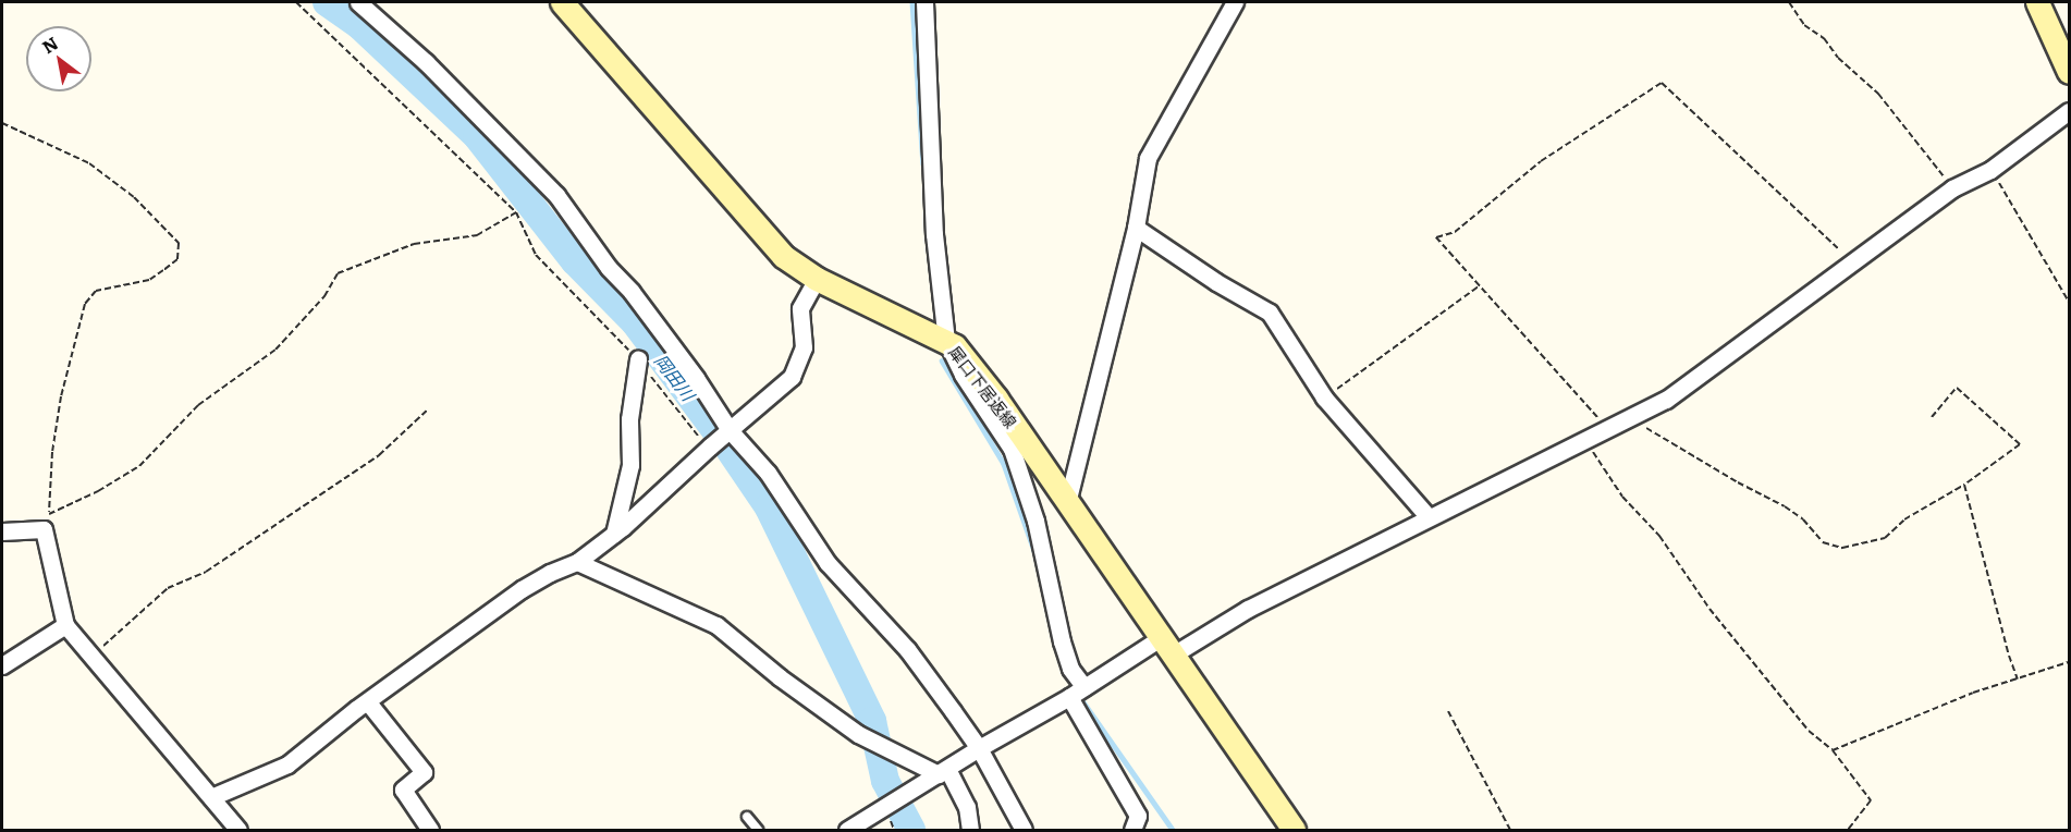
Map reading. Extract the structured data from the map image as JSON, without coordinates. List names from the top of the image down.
{
  "streets": {
    "main road": ["犀口下居返線"]
  },
  "water": ["岡田川"],
  "north": "top left"
}
